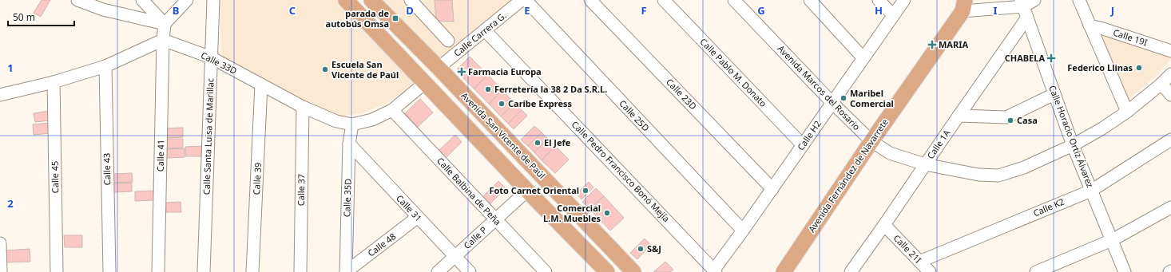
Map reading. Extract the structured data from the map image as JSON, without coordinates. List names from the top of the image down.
{
  "streets": {
    "main road": ["Avenida San Vicente de Paúl", "Avenida Fernández de Navarrete"],
    "street": [
      "Calle Carrera G.",
      "Calle 19I",
      "Calle 33D",
      "Calle Pablo M. Donato",
      "Avenida Marcos del Rosario",
      "Calle 23D",
      "Calle 25D",
      "Calle H2",
      "Calle Santa Luisa de Marillac",
      "Calle Horacio Ortiz Álvarez",
      "Calle 1A",
      "Calle 41",
      "Calle 43",
      "Calle Pedro Francisco Bonó Mejía",
      "Calle 45",
      "Calle 39",
      "Calle 37",
      "Calle Balbina de Peña",
      "Calle 35D",
      "Calle K2",
      "Calle 31",
      "Calle P",
      "Calle 48",
      "Calle 21I"
    ]
  },
  "crossings": [
    ["Calle Carrera G.", "Avenida San Vicente de Paúl"],
    ["Calle Carrera G.", "Calle Pedro Francisco Bonó Mejía"],
    ["Calle 33D", "Calle Santa Luisa de Marillac"],
    ["Calle 33D", "Calle 41"],
    ["Calle 33D", "Calle 39"],
    ["Calle 33D", "Calle 37"],
    ["Calle 33D", "Calle Balbina de Peña"],
    ["Calle 33D", "Calle 35D"],
    ["Calle Pablo M. Donato", "Calle H2"],
    ["Avenida Marcos del Rosario", "Calle H2"],
    ["Avenida Marcos del Rosario", "Calle Horacio Ortiz Álvarez"],
    ["Avenida Marcos del Rosario", "Calle 1A"],
    ["Avenida Marcos del Rosario", "Avenida Fernández de Navarrete"],
    ["Calle 23D", "Calle H2"],
    ["Calle 25D", "Calle H2"],
    ["Calle H2", "Calle Pedro Francisco Bonó Mejía"],
    ["Calle Horacio Ortiz Álvarez", "Calle 1A"],
    ["Calle Horacio Ortiz Álvarez", "Calle K2"],
    ["Calle 1A", "Calle 21I"],
    ["Calle Balbina de Peña", "Calle P"],
    ["Calle 35D", "Calle 31"],
    ["Calle 35D", "Calle 48"],
    ["Calle K2", "Calle 21I"],
    ["Calle 31", "Calle P"],
    ["Calle 31", "Calle 48"]
  ],
  "places": {
    "transit": ["parada de autobús Omsa"],
    "health": ["MARIA", "CHABELA", "Farmacia Europa"],
    "other": [
      "Federico Llinas",
      "Escuela San Vicente de Paúl",
      "Ferretería la 38 2 Da S.R.L.",
      "Maribel Comercial",
      "Caribe Express",
      "Casa",
      "El Jefe",
      "Foto Carnet Oriental",
      "Comercial L.M. Muebles",
      "S&J"
    ]
  },
  "scale_bar": "50 m",
  "grid": {
    "columns": [
      "B",
      "C",
      "D",
      "E",
      "F",
      "G",
      "H",
      "I",
      "J"
    ],
    "rows": ["1", "2"]
  }
}
